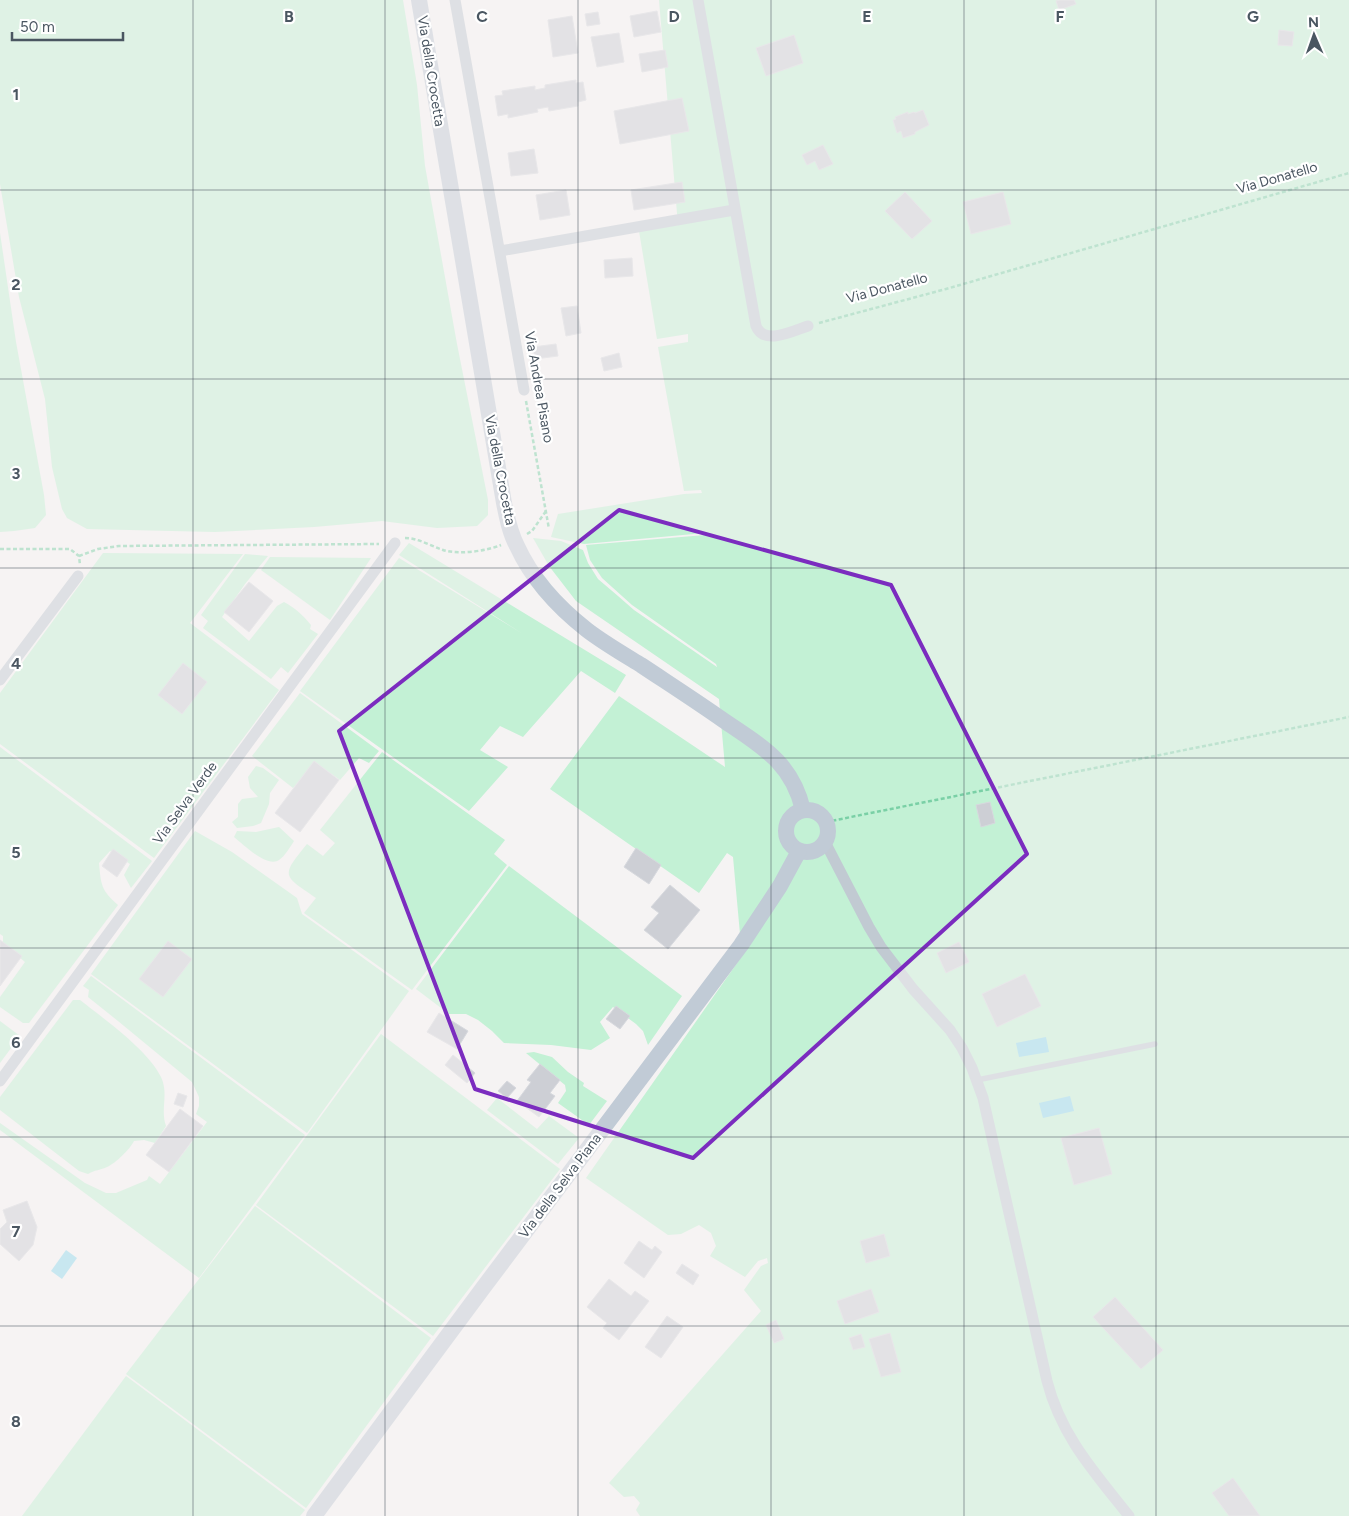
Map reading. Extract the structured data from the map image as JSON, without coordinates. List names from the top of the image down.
{
  "streets": {
    "street": [
      "Via della Crocetta",
      "Via Andrea Pisano",
      "Via Selva Verde",
      "Via della Selva Piana"
    ],
    "path": ["Via Donatello"]
  },
  "crossings": [
    ["Via della Crocetta", "Via della Selva Piana"]
  ],
  "scale_bar": "50 m",
  "north": "top",
  "grid": {
    "columns": [
      "B",
      "C",
      "D",
      "E",
      "F",
      "G"
    ],
    "rows": [
      "1",
      "2",
      "3",
      "4",
      "5",
      "6",
      "7",
      "8"
    ]
  }
}
